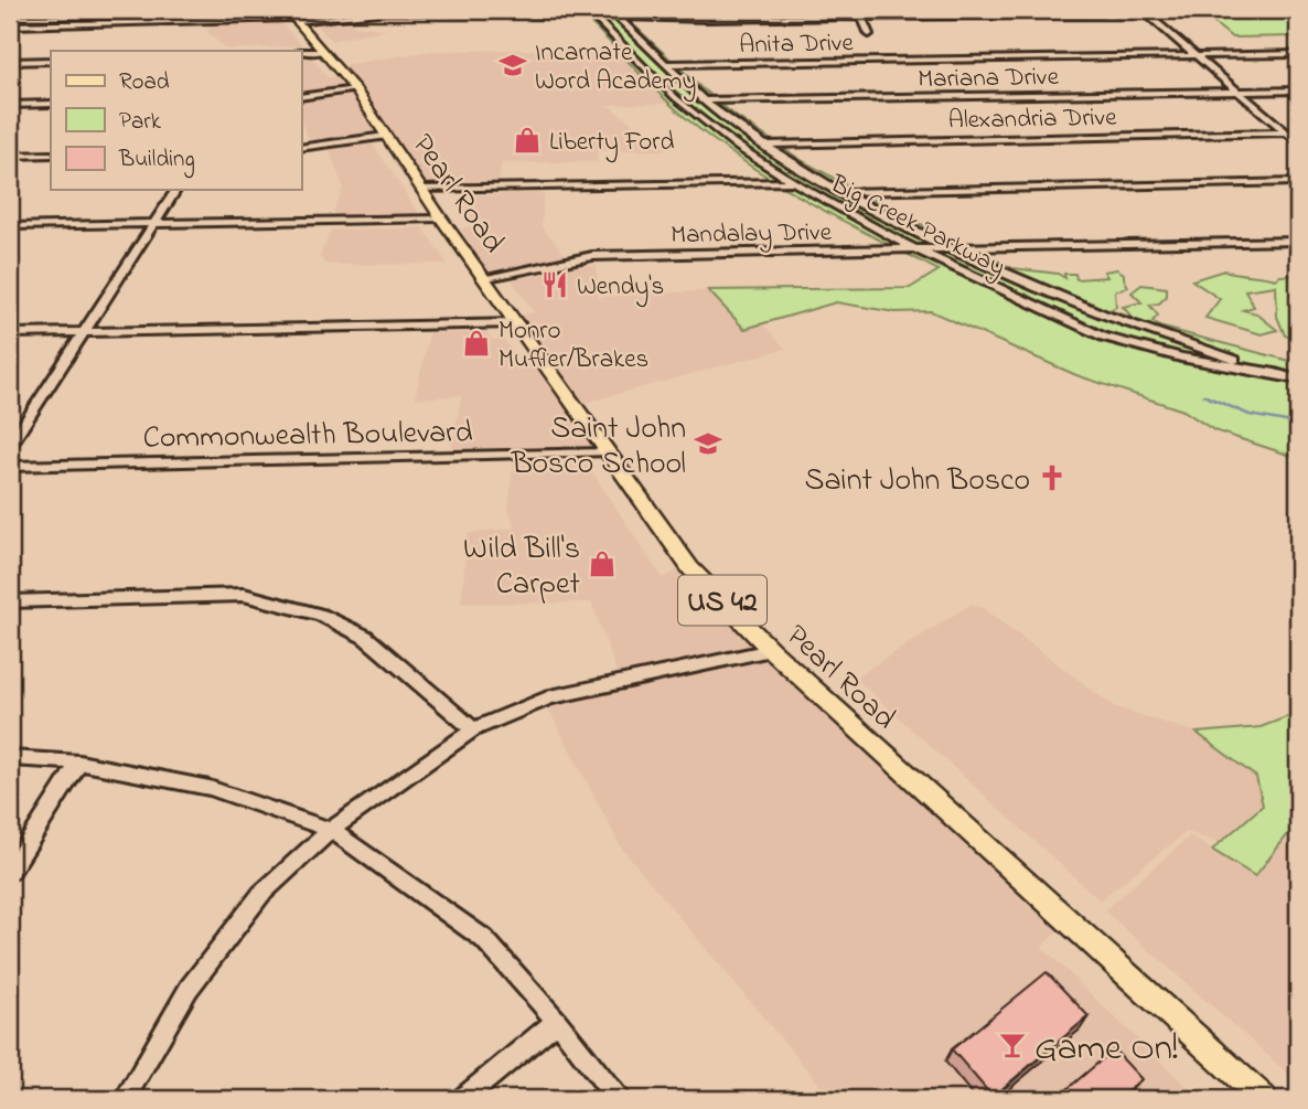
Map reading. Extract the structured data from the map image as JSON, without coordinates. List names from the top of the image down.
{
  "streets": {
    "main road": ["Pearl Road", "US 42"],
    "street": [
      "Anita Drive",
      "Mariana Drive",
      "Alexandria Drive",
      "Big Creek Parkway",
      "Mandalay Drive",
      "Commonwealth Boulevard"
    ]
  },
  "crossings": [
    ["Anita Drive", "Big Creek Parkway"],
    ["Mariana Drive", "Big Creek Parkway"],
    ["Alexandria Drive", "Big Creek Parkway"],
    ["Pearl Road", "Mandalay Drive"],
    ["Pearl Road", "Commonwealth Boulevard"],
    ["Big Creek Parkway", "Mandalay Drive"]
  ],
  "places": {
    "school or university": ["Incarnate Word Academy", "Saint John Bosco School"],
    "shop": ["Liberty Ford", "Monro Muffler/Brakes", "Wild Bill's Carpet"],
    "restaurant": ["Wendy's"],
    "church": ["Saint John Bosco"],
    "bar": ["Game On!"]
  },
  "legend": ["Road", "Park", "Building"]
}
